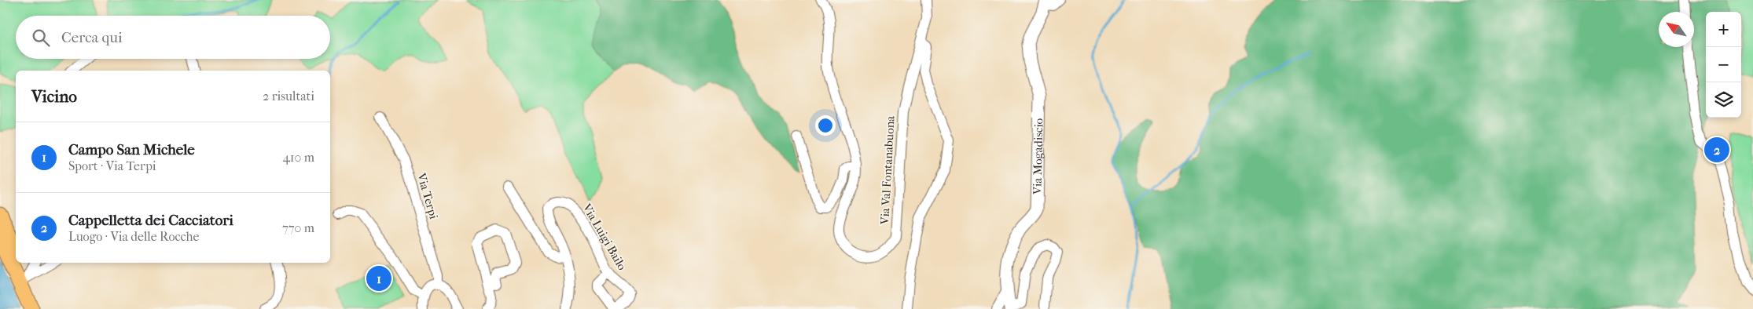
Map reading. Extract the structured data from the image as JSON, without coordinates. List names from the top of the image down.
{
  "streets": {
    "street": [
      "Via Mogadiscio",
      "Via Val Fontanabuona",
      "Via Terpi",
      "Via Luigi Bailo"
    ]
  },
  "north": "top left",
  "page": {
    "map_buttons": ["+", "−"],
    "search": "Cerca qui",
    "heading": ["Vicino", "2 risultati"],
    "list": [
      {
        "mark": "1",
        "name": "Campo San Michele",
        "note": "Sport · Via Terpi",
        "value": "410 m"
      },
      {
        "mark": "2",
        "name": "Cappelletta dei Cacciatori",
        "note": "Luogo · Via delle Rocche",
        "value": "770 m"
      }
    ],
    "pins": ["2", "1"]
  }
}
